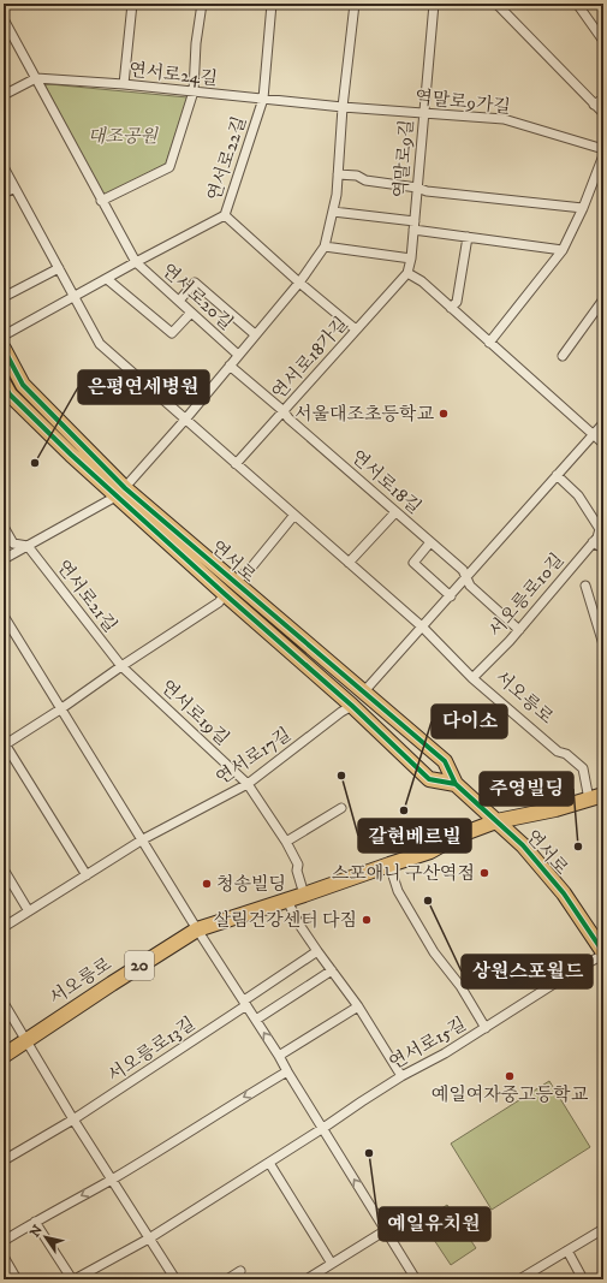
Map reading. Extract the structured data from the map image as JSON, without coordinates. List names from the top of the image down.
{
  "streets": {
    "main road": ["연서로", "서오릉로", "20"],
    "street": [
      "연서로24길",
      "역말로9가길",
      "연서로22길",
      "역말로9길",
      "연서로20길",
      "연서로18가길",
      "연서로18길",
      "서오릉로10길",
      "연서로21길",
      "연서로19길",
      "연서로17길",
      "연서로15길",
      "서오릉로13길"
    ]
  },
  "crossings": [
    ["연서로24길", "역말로9가길"],
    ["연서로24길", "연서로22길"],
    ["연서로24길", "연서로20길"],
    ["역말로9가길", "역말로9길"],
    ["역말로9가길", "연서로20길"],
    ["연서로22길", "연서로20길"],
    ["역말로9길", "연서로18가길"],
    ["연서로20길", "연서로18길"],
    ["연서로20길", "연서로"],
    ["연서로18가길", "연서로18길"],
    ["연서로18길", "서오릉로10길"],
    ["연서로", "서오릉로"],
    ["연서로", "연서로17길"],
    ["연서로", "연서로15길"],
    ["서오릉로10길", "서오릉로"],
    ["연서로21길", "연서로19길"],
    ["서오릉로", "연서로19길"],
    ["연서로19길", "연서로17길"]
  ],
  "parks": ["대조공원"],
  "places": [
    "서울대조초등학교",
    "은평연세병원",
    "갈현베르빌",
    "다이소",
    "주영빌딩",
    "스포애니 구산역점",
    "청송빌딩",
    "상원스포월드",
    "살림건강센터 다짐",
    "예일여자중고등학교",
    "예일유치원"
  ],
  "north": "top left"
}
